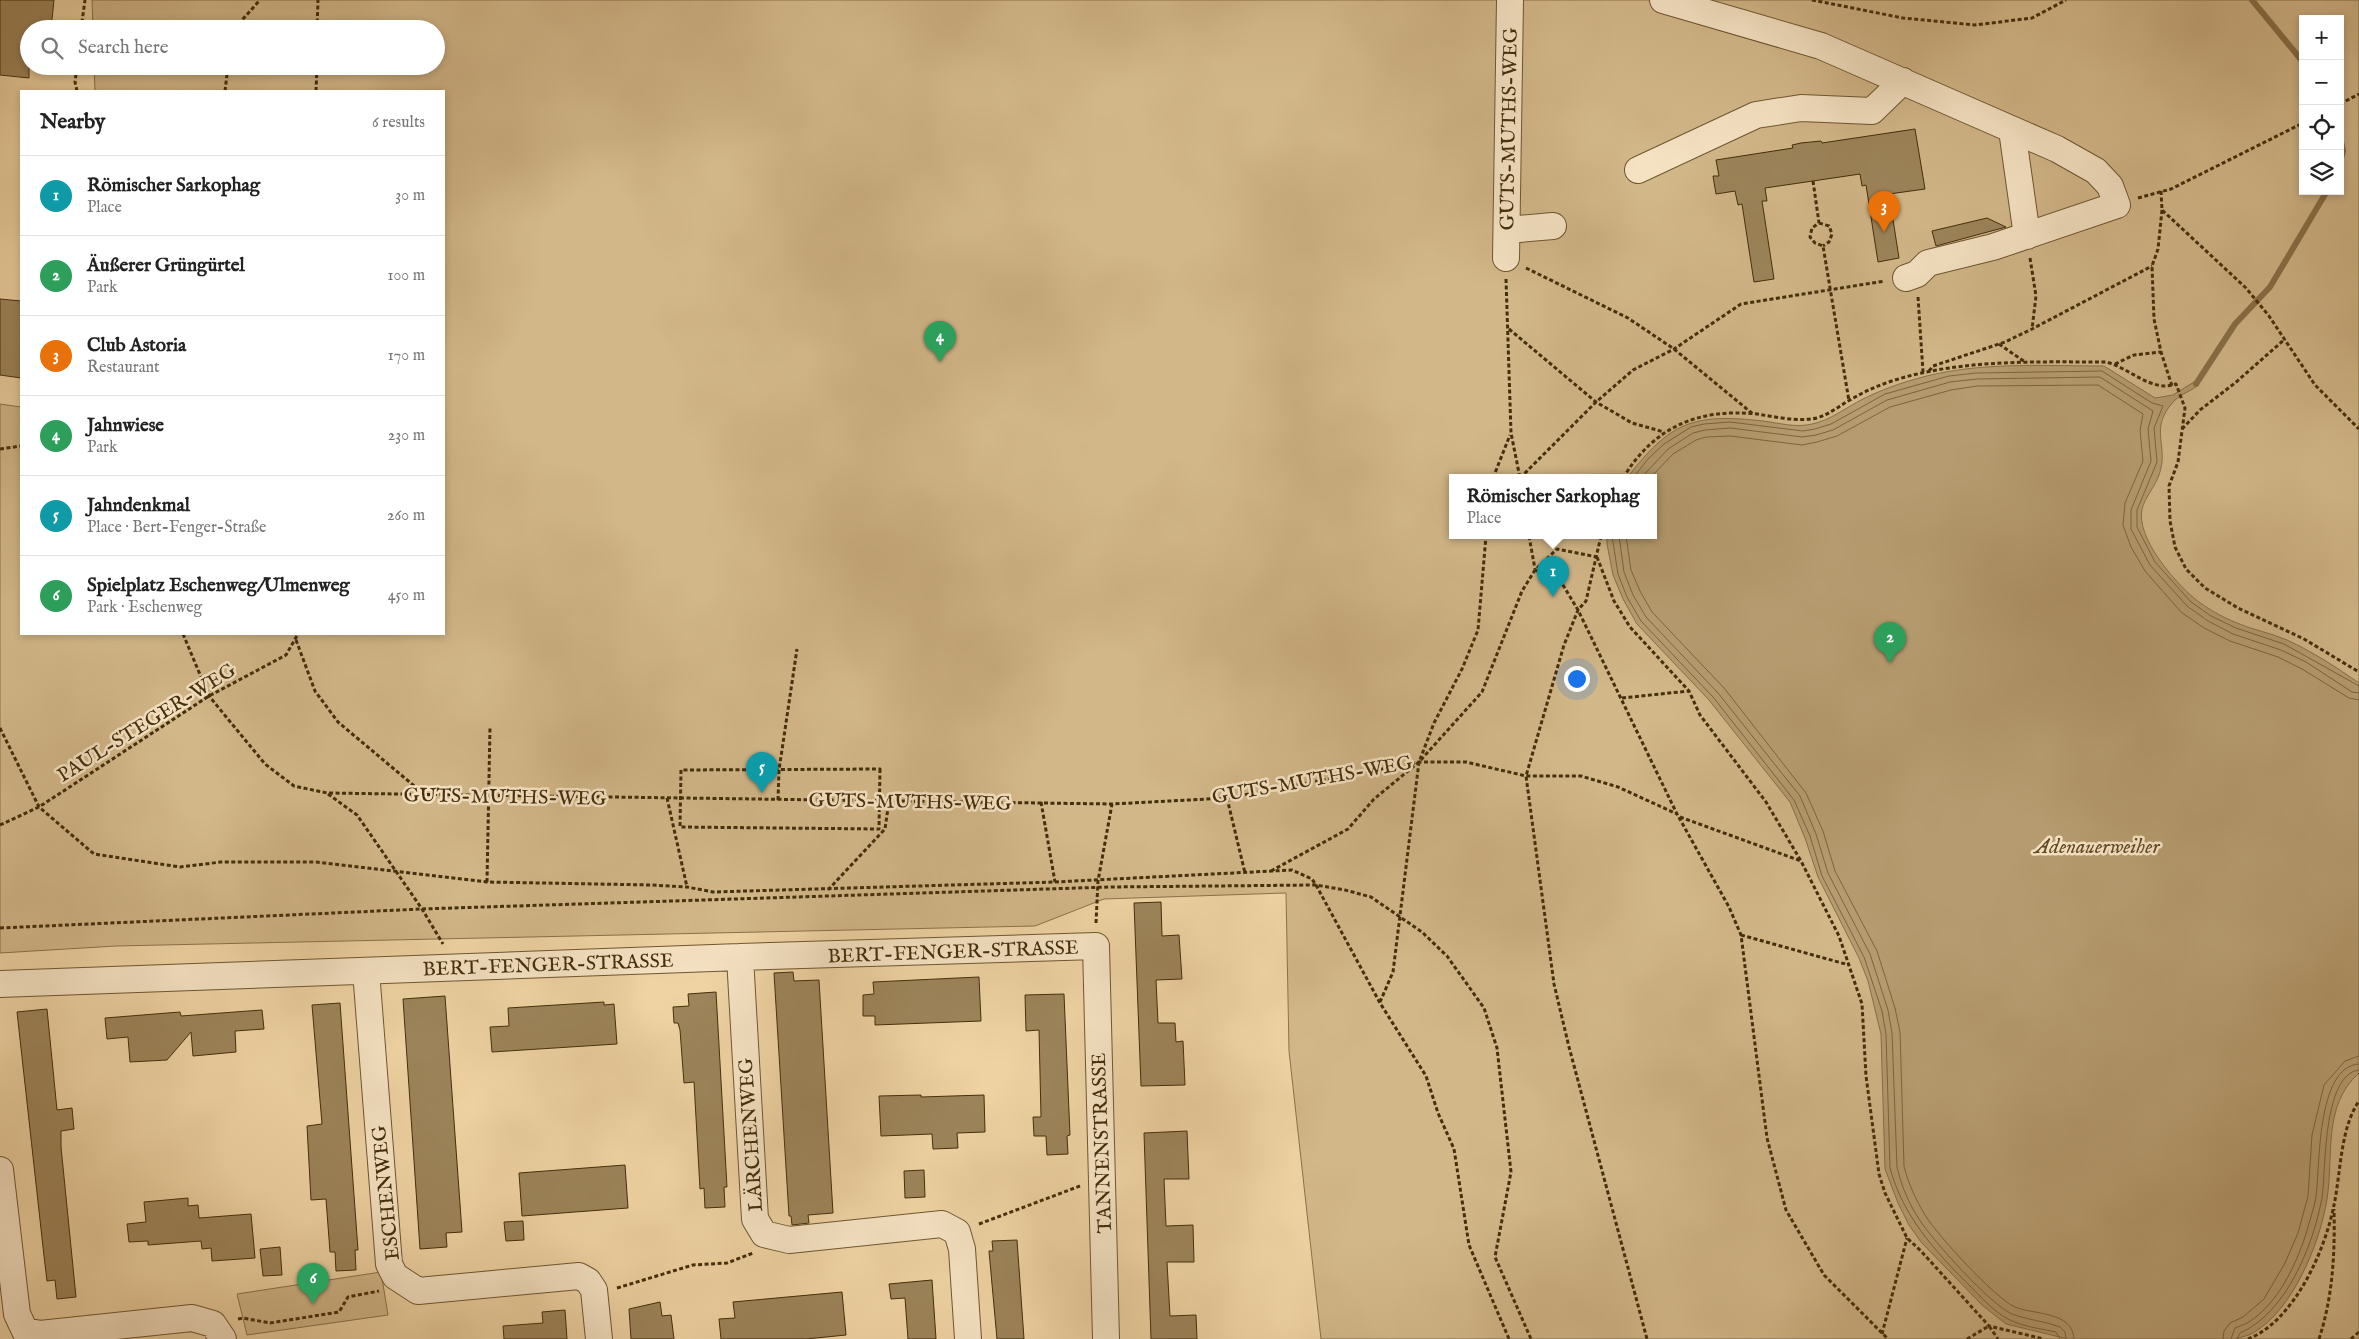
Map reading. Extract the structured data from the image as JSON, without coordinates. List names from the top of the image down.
{
  "streets": {
    "street": [
      "GUTS-MUTHS-WEG",
      "BERT-FENGER-STRASSE",
      "LÄRCHENWEG",
      "TANNENSTRASSE",
      "ESCHENWEG"
    ],
    "path": ["PAUL-STEGER-WEG"]
  },
  "crossings": [
    ["GUTS-MUTHS-WEG", "PAUL-STEGER-WEG"],
    ["BERT-FENGER-STRASSE", "LÄRCHENWEG"],
    ["BERT-FENGER-STRASSE", "TANNENSTRASSE"],
    ["BERT-FENGER-STRASSE", "ESCHENWEG"]
  ],
  "water": ["Adenauerweiher"],
  "page": {
    "map_buttons": ["+", "−"],
    "search": "Search here",
    "heading": ["Nearby", "6 results"],
    "list": [
      {
        "mark": "1",
        "name": "Römischer Sarkophag",
        "note": "Place",
        "value": "30 m"
      },
      {
        "mark": "2",
        "name": "Äußerer Grüngürtel",
        "note": "Park",
        "value": "100 m"
      },
      {
        "mark": "3",
        "name": "Club Astoria",
        "note": "Restaurant",
        "value": "170 m"
      },
      {
        "mark": "4",
        "name": "Jahnwiese",
        "note": "Park",
        "value": "230 m"
      },
      {
        "mark": "5",
        "name": "Jahndenkmal",
        "note": "Place · Bert-Fenger-Straße",
        "value": "260 m"
      },
      {
        "mark": "6",
        "name": "Spielplatz Eschenweg/Ulmenweg",
        "note": "Park · Eschenweg",
        "value": "450 m"
      }
    ],
    "pins": [
      "3",
      "4",
      "1",
      "2",
      "5",
      "6"
    ],
    "popup": ["Römischer Sarkophag", "Place"]
  }
}
